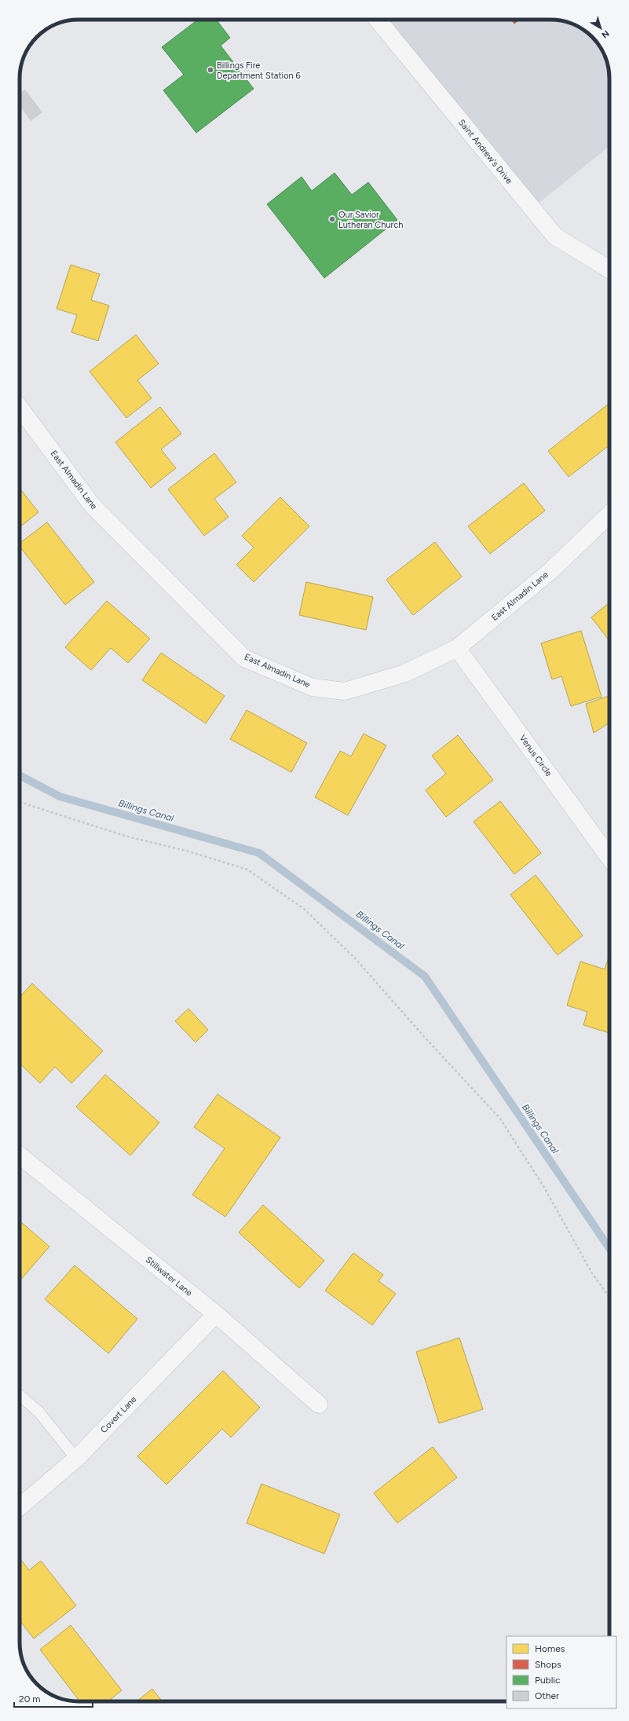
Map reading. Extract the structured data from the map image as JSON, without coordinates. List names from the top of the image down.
{
  "streets": {
    "street": [
      "Saint Andrew's Drive",
      "East Almadin Lane",
      "Venus Circle",
      "Stillwater Lane",
      "Covert Lane"
    ]
  },
  "crossings": [
    ["East Almadin Lane", "Venus Circle"],
    ["Stillwater Lane", "Covert Lane"]
  ],
  "water": ["Billings Canal"],
  "places": ["Billings Fire Department Station 6", "Our Savior Lutheran Church"],
  "legend": [
    "Homes",
    "Shops",
    "Public",
    "Other"
  ],
  "scale_bar": "20 m",
  "north": "bottom right"
}
